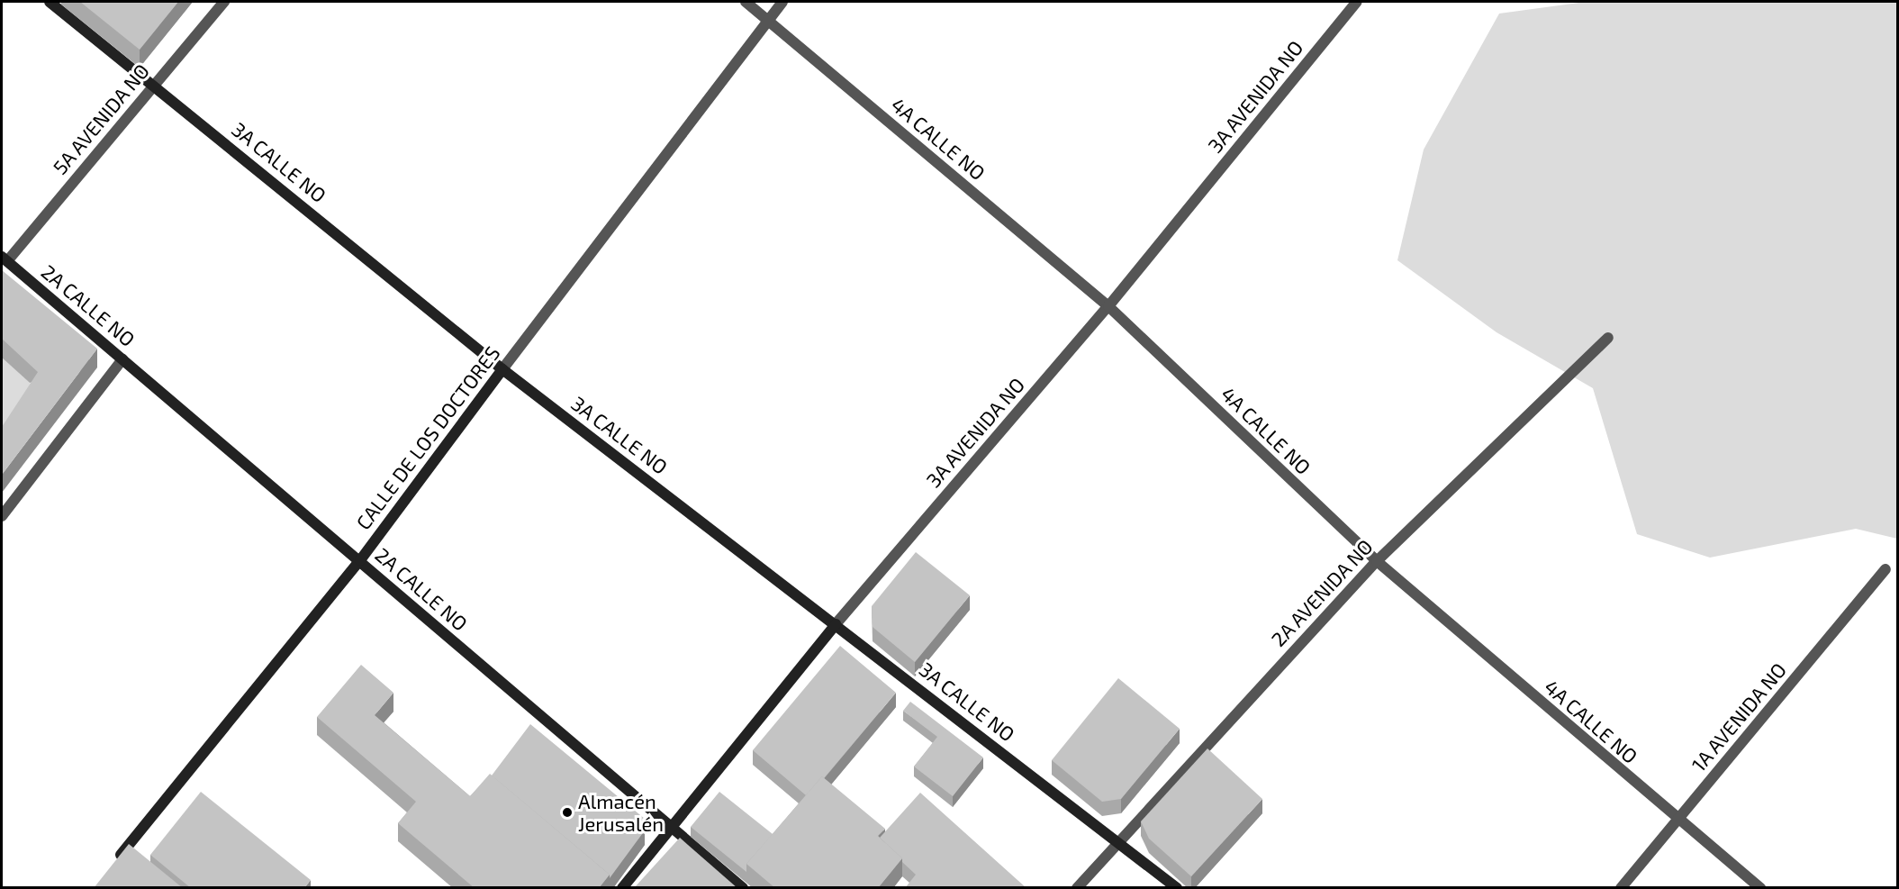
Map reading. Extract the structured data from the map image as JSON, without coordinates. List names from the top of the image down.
{
  "streets": {
    "main road": [
      "3A AVENIDA NO",
      "3A CALLE NO",
      "2A CALLE NO",
      "CALLE DE LOS DOCTORES"
    ],
    "street": [
      "5A AVENIDA NO",
      "4A CALLE NO",
      "2A AVENIDA NO",
      "1A AVENIDA NO"
    ]
  },
  "crossings": [
    ["3A AVENIDA NO", "4A CALLE NO"],
    ["3A AVENIDA NO", "3A CALLE NO"],
    ["3A AVENIDA NO", "2A CALLE NO"],
    ["5A AVENIDA NO", "3A CALLE NO"],
    ["5A AVENIDA NO", "2A CALLE NO"],
    ["4A CALLE NO", "CALLE DE LOS DOCTORES"],
    ["4A CALLE NO", "2A AVENIDA NO"],
    ["4A CALLE NO", "1A AVENIDA NO"],
    ["3A CALLE NO", "CALLE DE LOS DOCTORES"],
    ["3A CALLE NO", "2A AVENIDA NO"],
    ["2A CALLE NO", "CALLE DE LOS DOCTORES"]
  ],
  "places": ["Almacén Jerusalén"]
}
